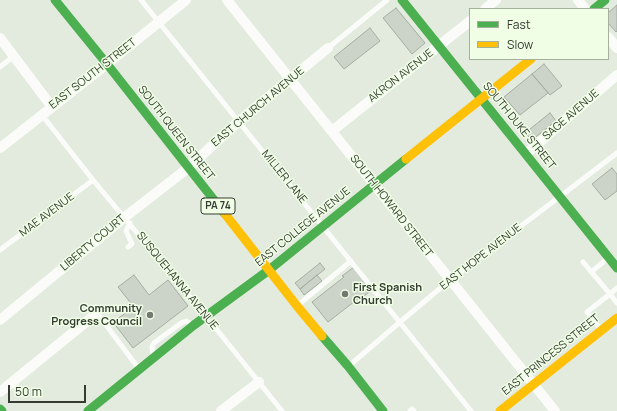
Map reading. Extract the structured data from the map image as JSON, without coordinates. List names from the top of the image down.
{
  "streets": {
    "main road": [
      "SOUTH DUKE STREET",
      "SOUTH QUEEN STREET",
      "PA 74",
      "EAST COLLEGE AVENUE",
      "EAST PRINCESS STREET"
    ],
    "street": [
      "EAST SOUTH STREET",
      "AKRON AVENUE",
      "EAST CHURCH AVENUE",
      "SAGE AVENUE",
      "SOUTH HOWARD STREET",
      "LIBERTY COURT"
    ],
    "lane": [
      "MILLER LANE",
      "MAE AVENUE",
      "EAST HOPE AVENUE",
      "SUSQUEHANNA AVENUE"
    ]
  },
  "crossings": [
    ["EAST SOUTH STREET", "SOUTH QUEEN STREET"],
    ["EAST SOUTH STREET", "MILLER LANE"],
    ["EAST SOUTH STREET", "SUSQUEHANNA AVENUE"],
    ["AKRON AVENUE", "SOUTH DUKE STREET"],
    ["AKRON AVENUE", "SOUTH HOWARD STREET"],
    ["EAST CHURCH AVENUE", "SOUTH QUEEN STREET"],
    ["EAST CHURCH AVENUE", "MILLER LANE"],
    ["EAST CHURCH AVENUE", "SOUTH HOWARD STREET"],
    ["EAST CHURCH AVENUE", "LIBERTY COURT"],
    ["SAGE AVENUE", "SOUTH DUKE STREET"],
    ["SOUTH DUKE STREET", "EAST COLLEGE AVENUE"],
    ["SOUTH DUKE STREET", "EAST HOPE AVENUE"],
    ["SOUTH QUEEN STREET", "EAST COLLEGE AVENUE"],
    ["SOUTH QUEEN STREET", "LIBERTY COURT"],
    ["SOUTH QUEEN STREET", "EAST HOPE AVENUE"],
    ["MILLER LANE", "EAST COLLEGE AVENUE"],
    ["MILLER LANE", "EAST HOPE AVENUE"],
    ["SOUTH HOWARD STREET", "EAST COLLEGE AVENUE"],
    ["SOUTH HOWARD STREET", "EAST HOPE AVENUE"],
    ["SOUTH HOWARD STREET", "EAST PRINCESS STREET"],
    ["MAE AVENUE", "SUSQUEHANNA AVENUE"],
    ["EAST COLLEGE AVENUE", "SUSQUEHANNA AVENUE"],
    ["LIBERTY COURT", "SUSQUEHANNA AVENUE"]
  ],
  "places": ["First Spanish Church", "Community Progress Council"],
  "legend": ["Fast", "Slow"],
  "scale_bar": "50 m"
}
